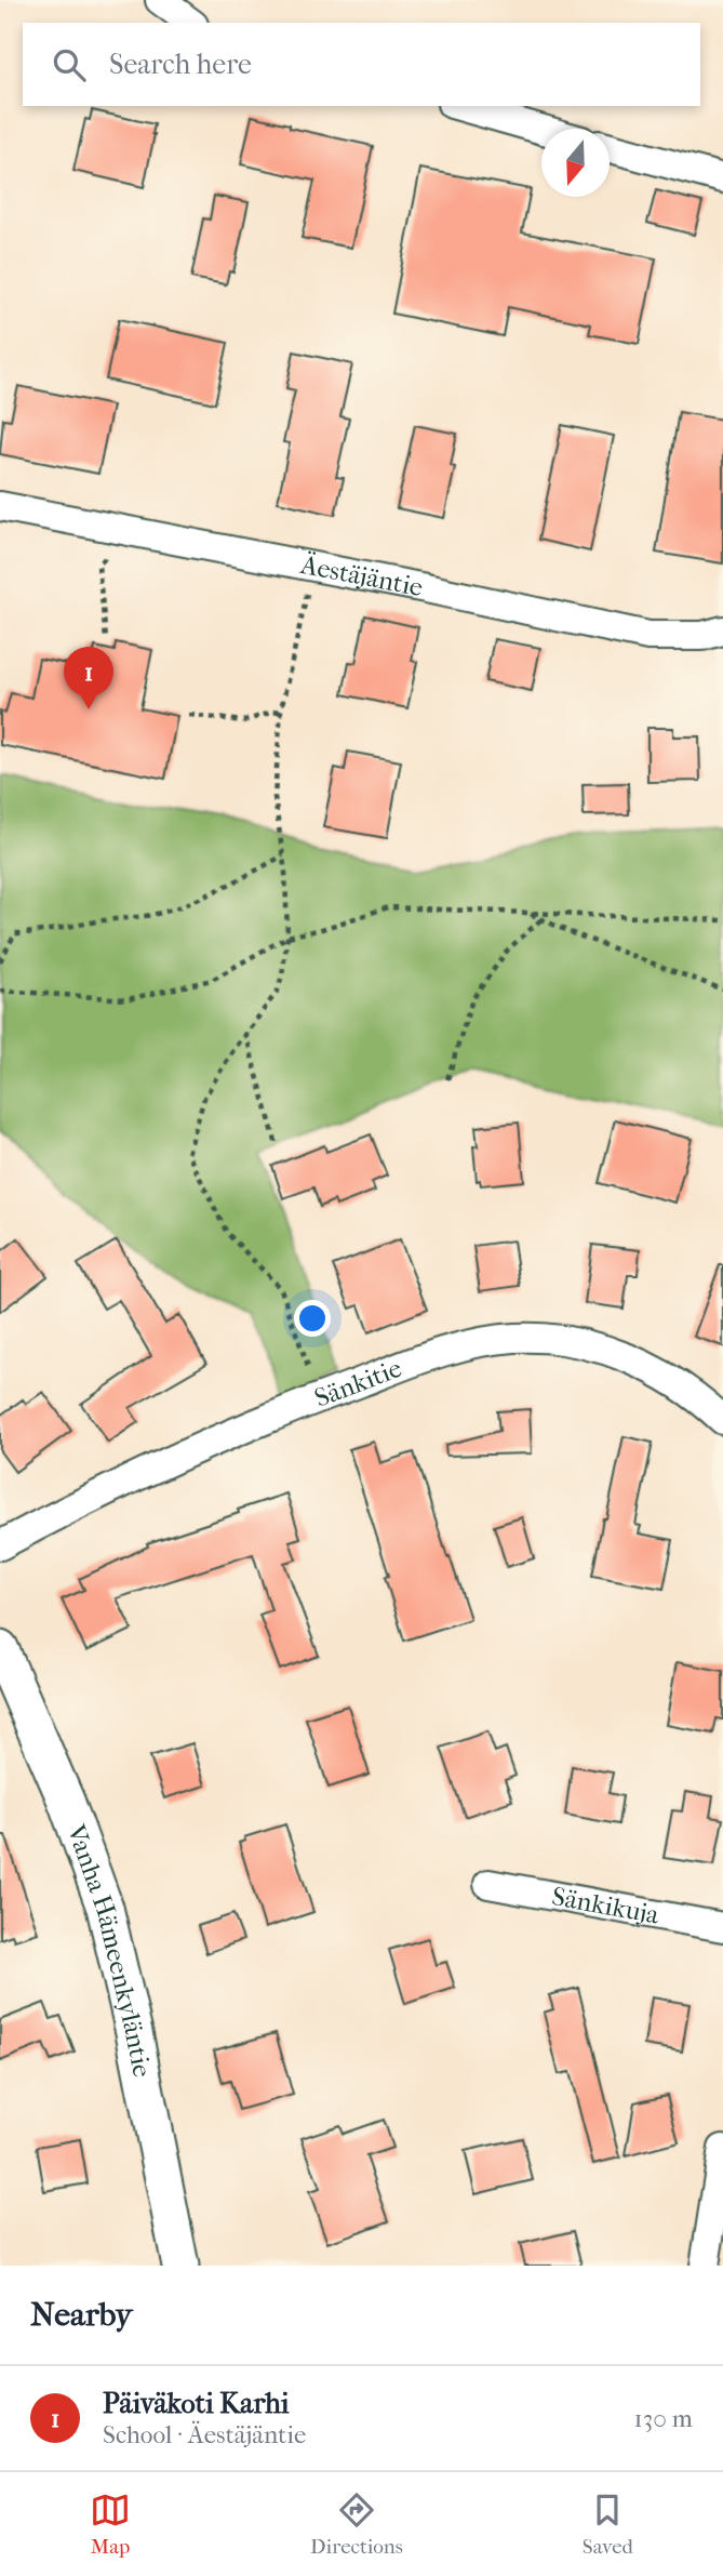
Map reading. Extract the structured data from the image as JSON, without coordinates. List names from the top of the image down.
{
  "streets": {
    "street": [
      "Äestäjäntie",
      "Sänkitie",
      "Sänkikuja",
      "Vanha Hämeenkyläntie"
    ]
  },
  "north": "bottom",
  "page": {
    "search": "Search here",
    "pins": "1",
    "heading": "Nearby",
    "list": [
      {
        "mark": "1",
        "name": "Päiväkoti Karhi",
        "note": "School · Äestäjäntie",
        "value": "130 m"
      }
    ],
    "nav": ["Map", "Directions", "Saved"]
  }
}
